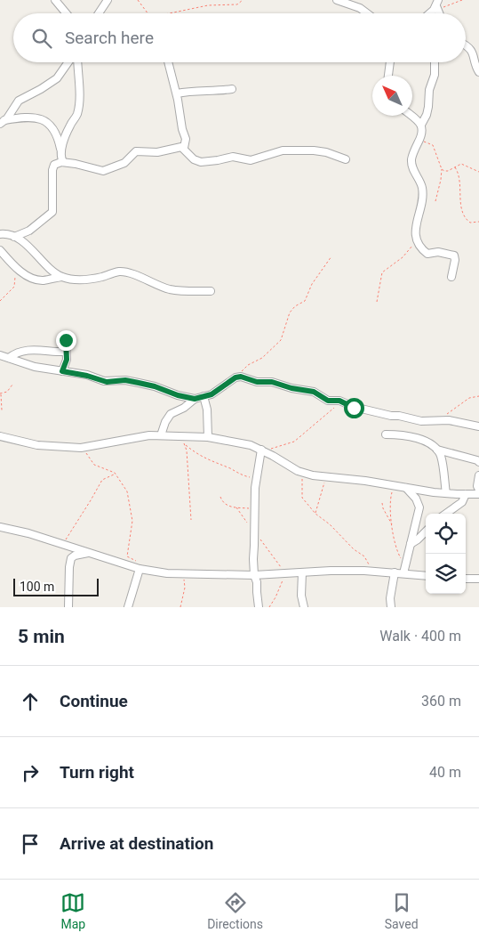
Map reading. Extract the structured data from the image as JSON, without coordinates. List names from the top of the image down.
{
  "scale_bar": "100 m",
  "north": "top left",
  "page": {
    "search": "Search here",
    "scale": "100 m",
    "heading": ["5 min", "Walk · 400 m"],
    "list": [
      ["Continue", "360 m"],
      ["Turn right", "40 m"],
      "Arrive at destination"
    ],
    "nav": ["Map", "Directions", "Saved"]
  }
}
